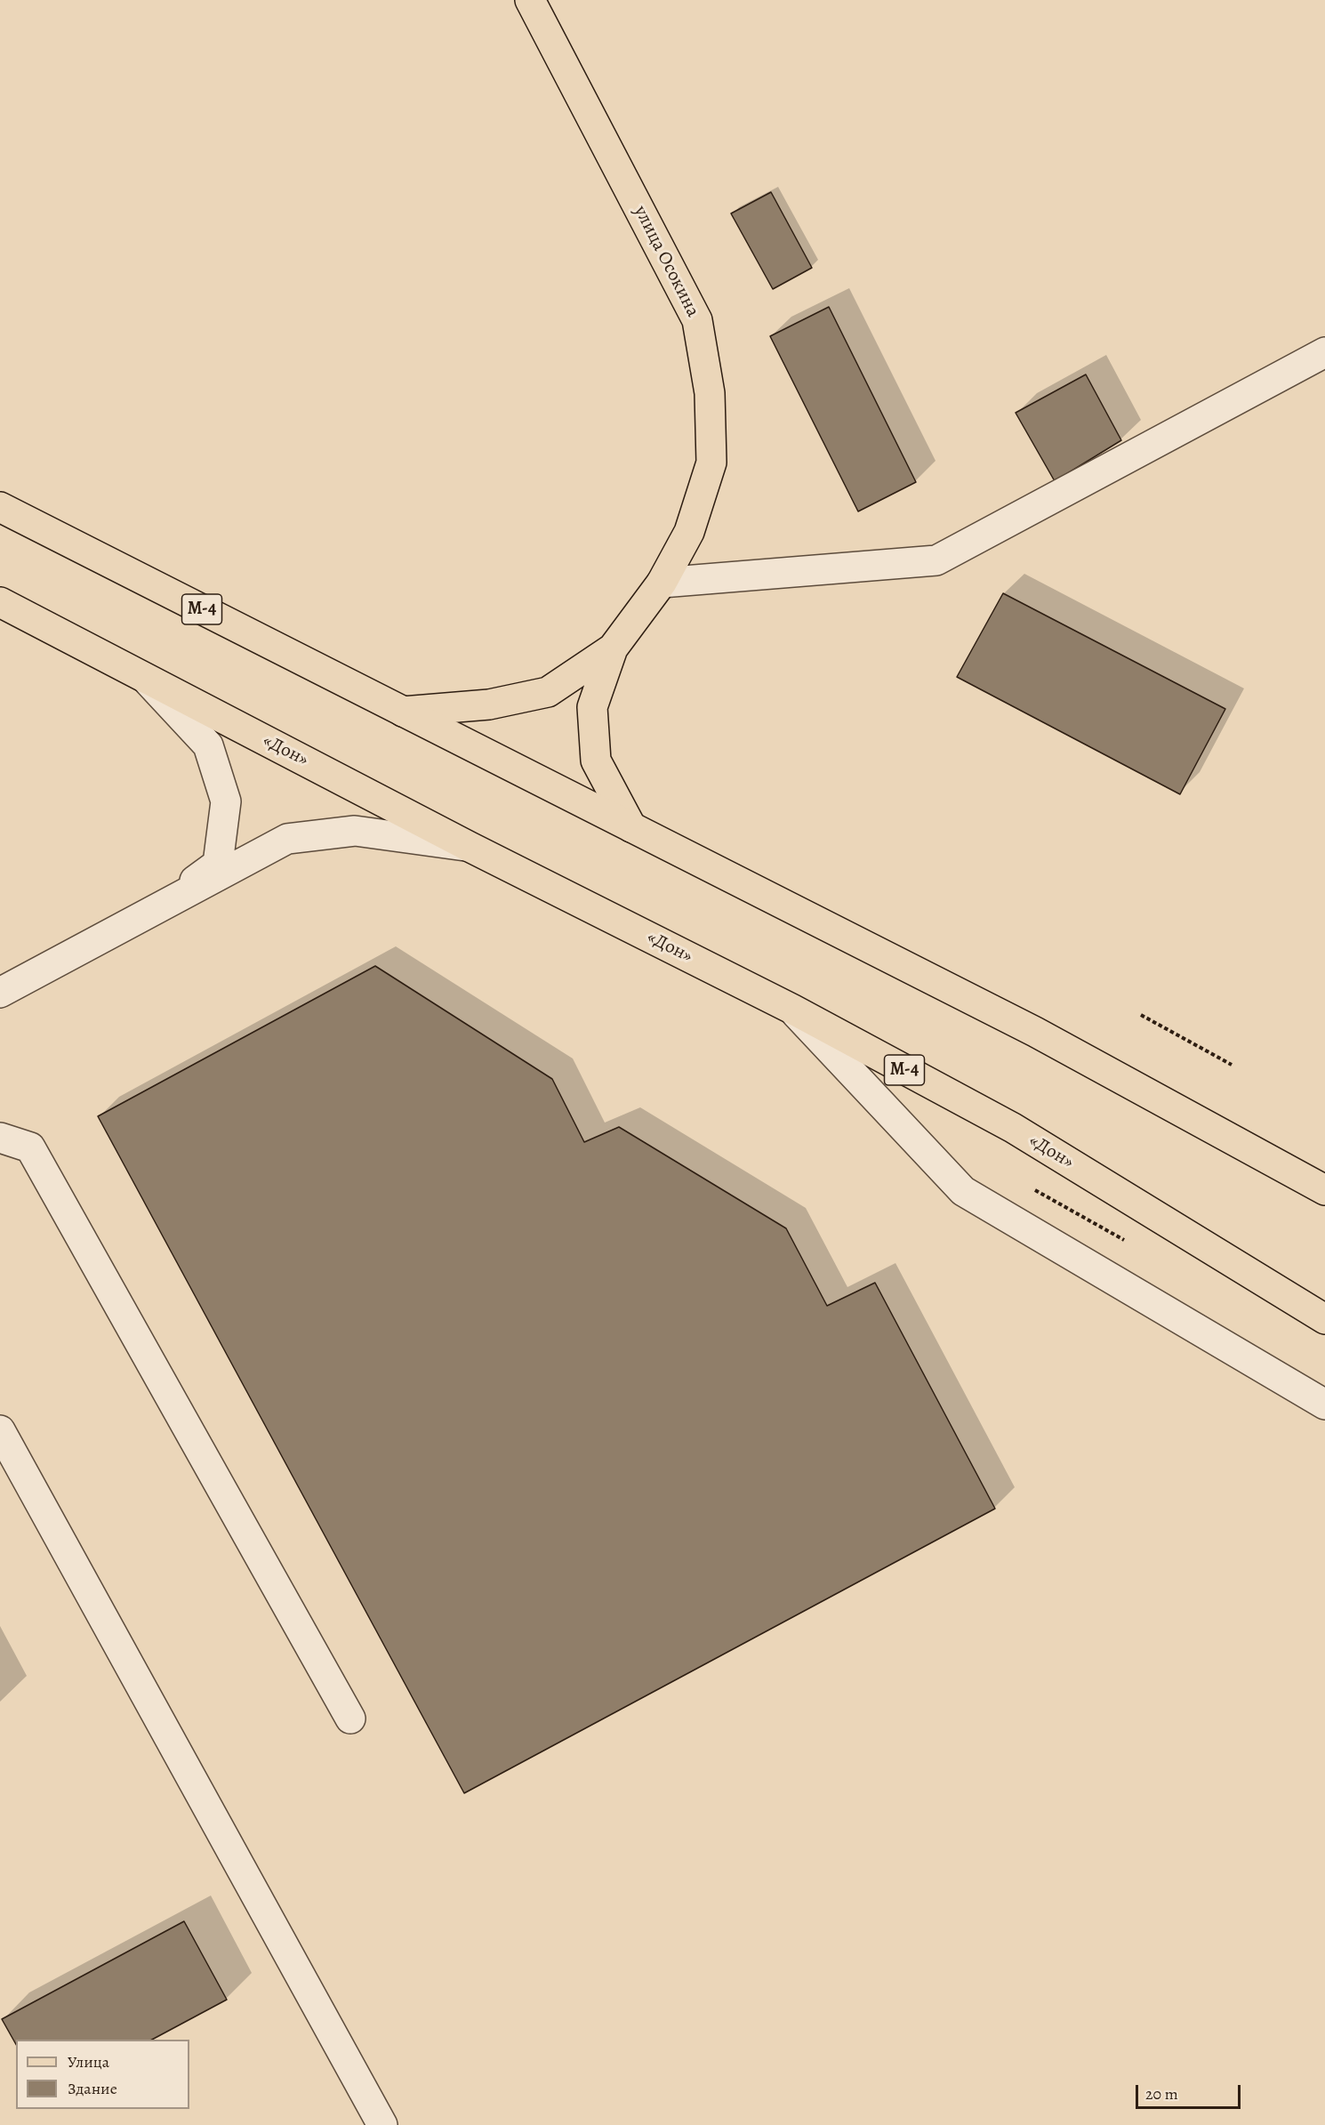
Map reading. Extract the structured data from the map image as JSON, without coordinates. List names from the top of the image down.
{
  "streets": {
    "main road": ["улица Осокина", "М-4", "«Дон»"]
  },
  "crossings": [
    ["М-4", "«Дон»"]
  ],
  "legend": ["Улица", "Здание"],
  "scale_bar": "20 m"
}
